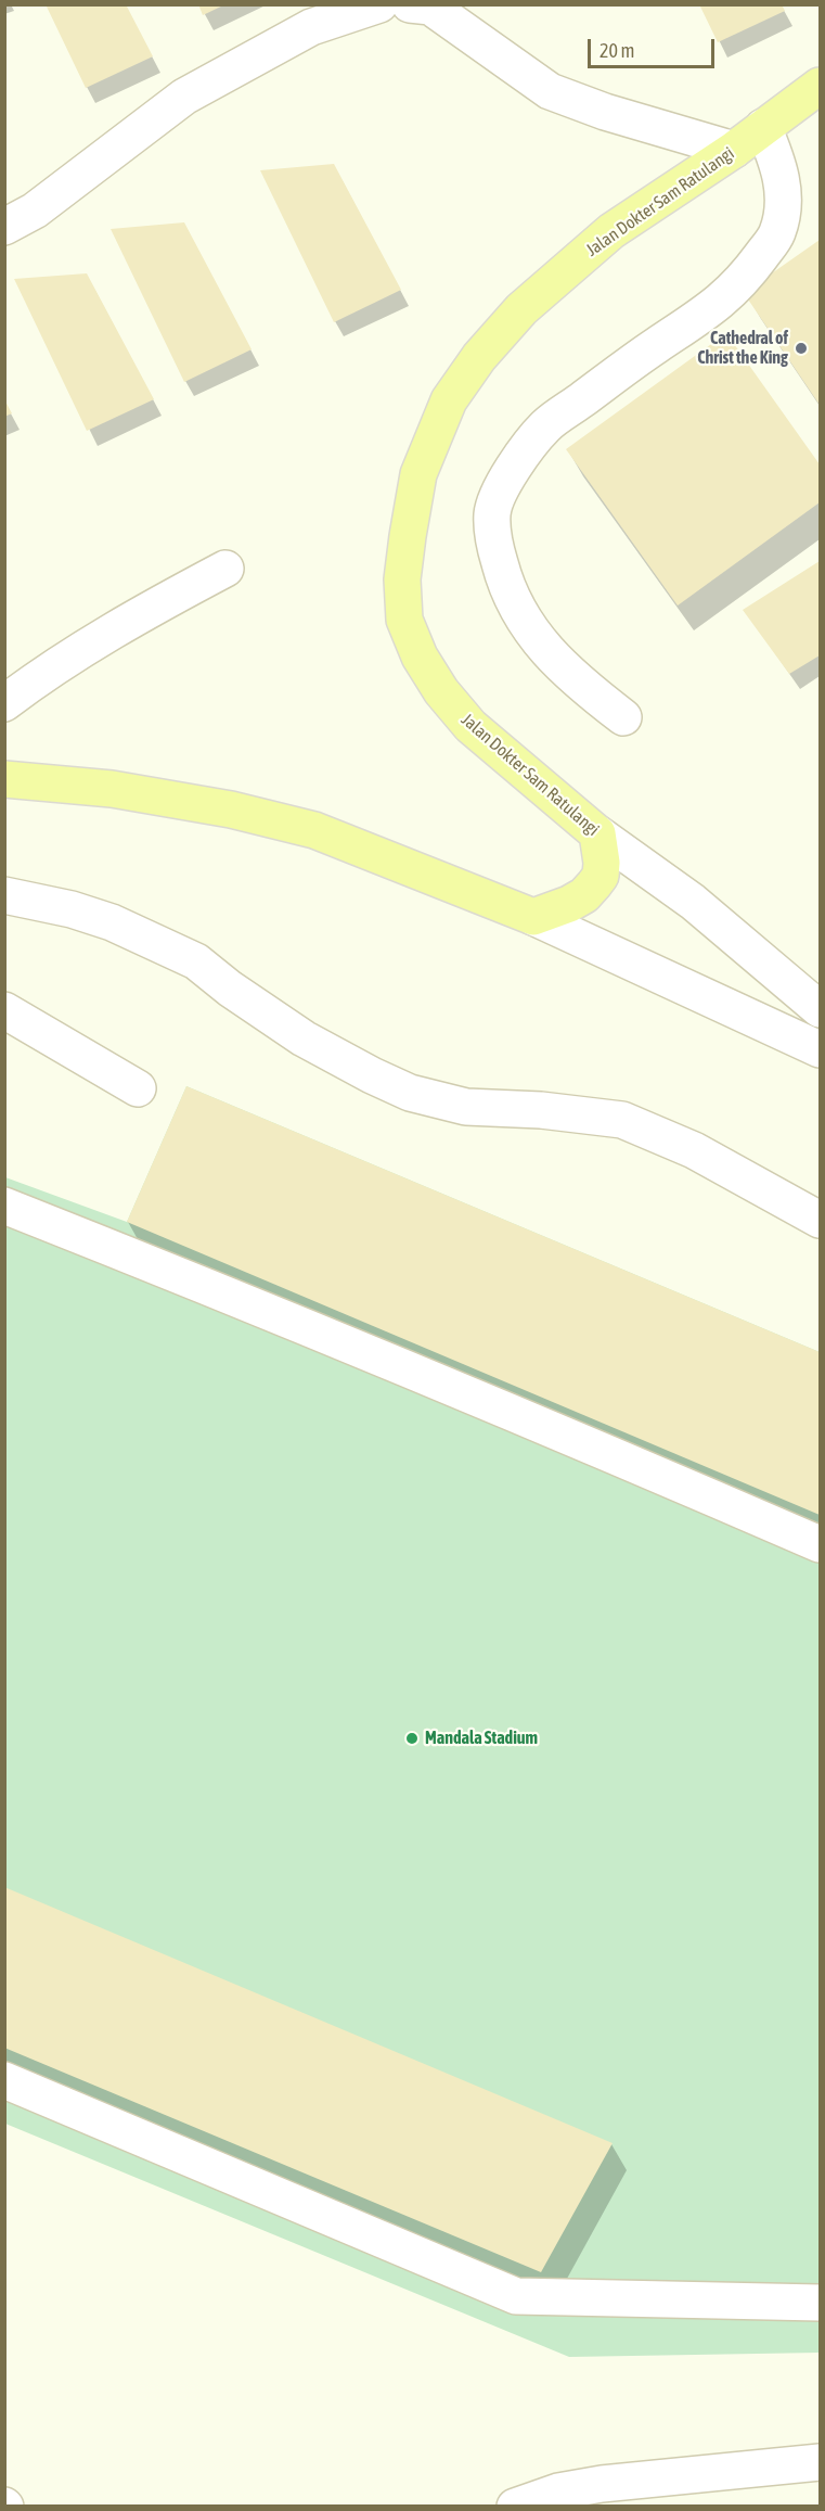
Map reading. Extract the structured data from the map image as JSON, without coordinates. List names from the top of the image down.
{
  "streets": {
    "main road": ["Jalan Dokter Sam Ratulangi"]
  },
  "places": ["Cathedral of Christ the King", "Mandala Stadium"],
  "scale_bar": "20 m"
}
